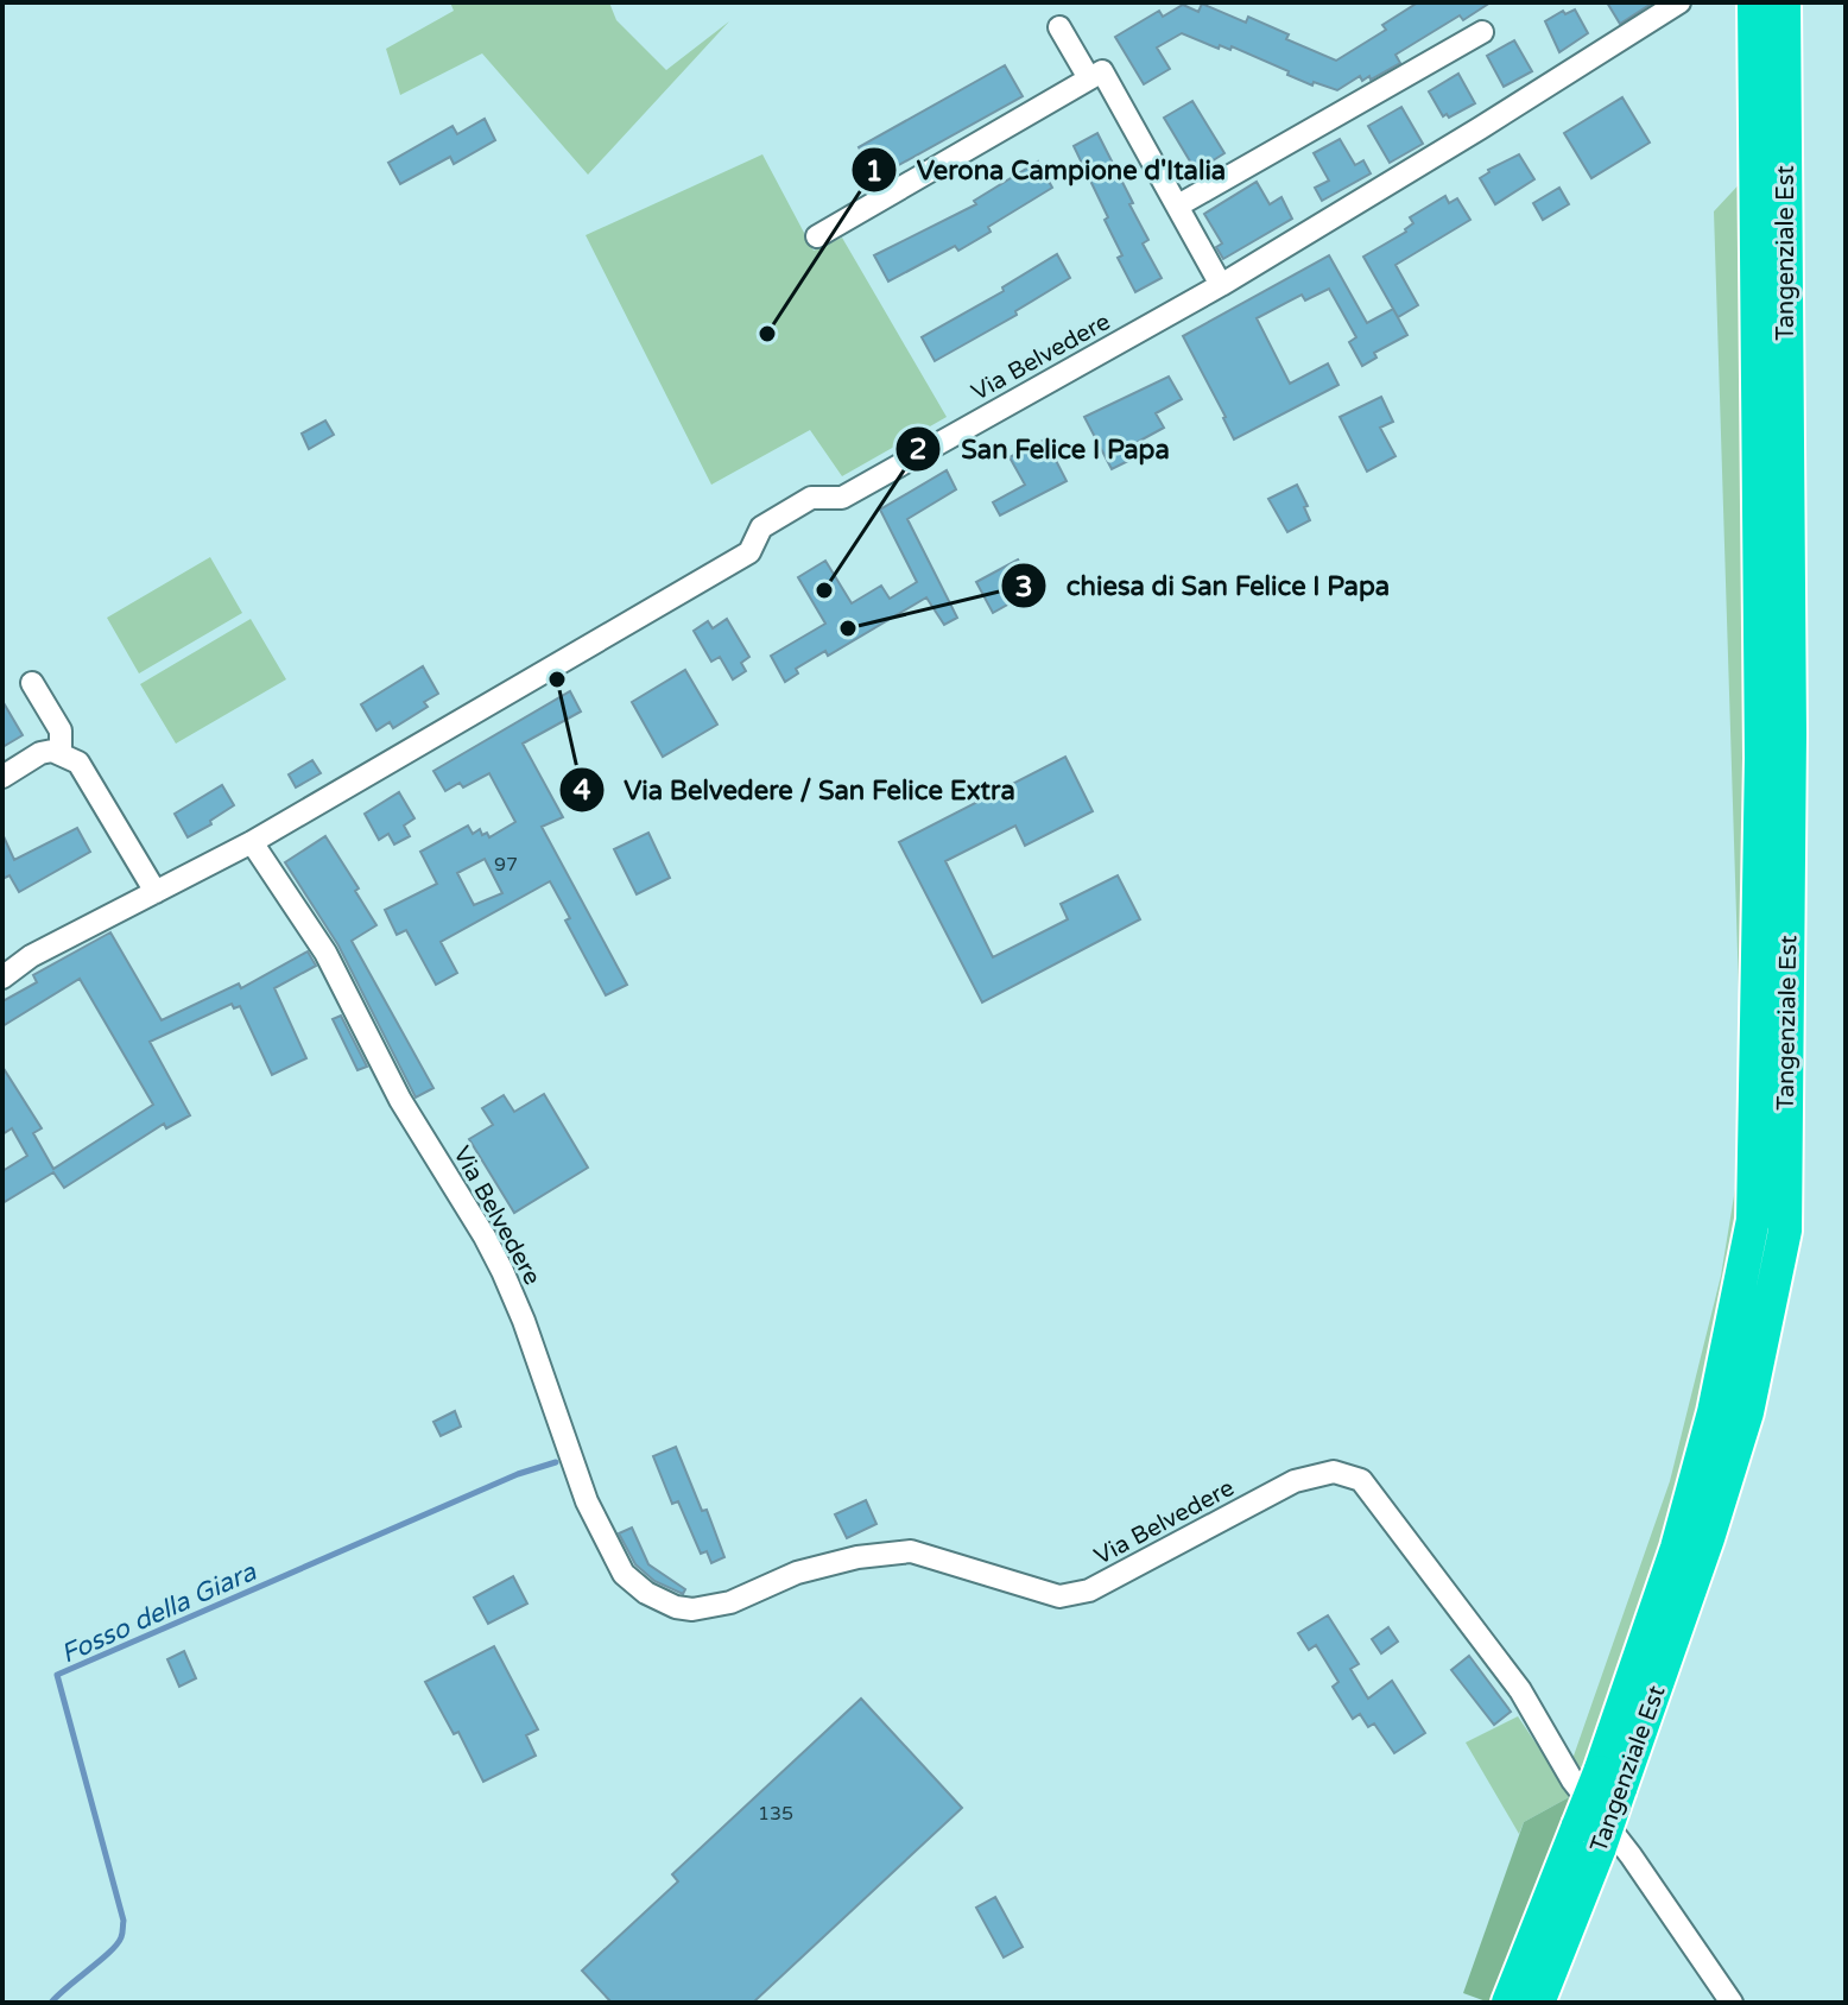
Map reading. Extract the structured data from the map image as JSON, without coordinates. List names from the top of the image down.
{
  "streets": {
    "highway": ["Tangenziale Est"],
    "street": ["Via Belvedere"]
  },
  "water": ["Fosso della Giara"],
  "places": [
    "Verona Campione d'Italia",
    "San Felice I Papa",
    "chiesa di San Felice I Papa",
    "Via Belvedere / San Felice Extra"
  ],
  "house_numbers": ["97", "135"]
}
